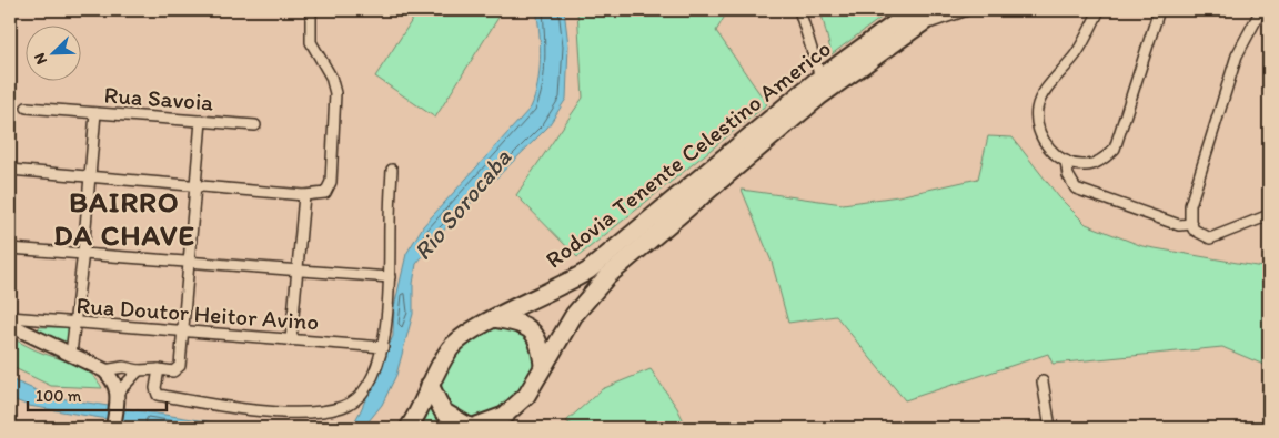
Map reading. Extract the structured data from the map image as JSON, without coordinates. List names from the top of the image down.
{
  "streets": {
    "highway": ["Rodovia Tenente Celestino Americo"],
    "street": ["Rua Savoia", "Rua Doutor Heitor Avino"]
  },
  "districts": ["BAIRRO DA CHAVE"],
  "water": ["Rio Sorocaba"],
  "scale_bar": "100 m",
  "north": "bottom left"
}
